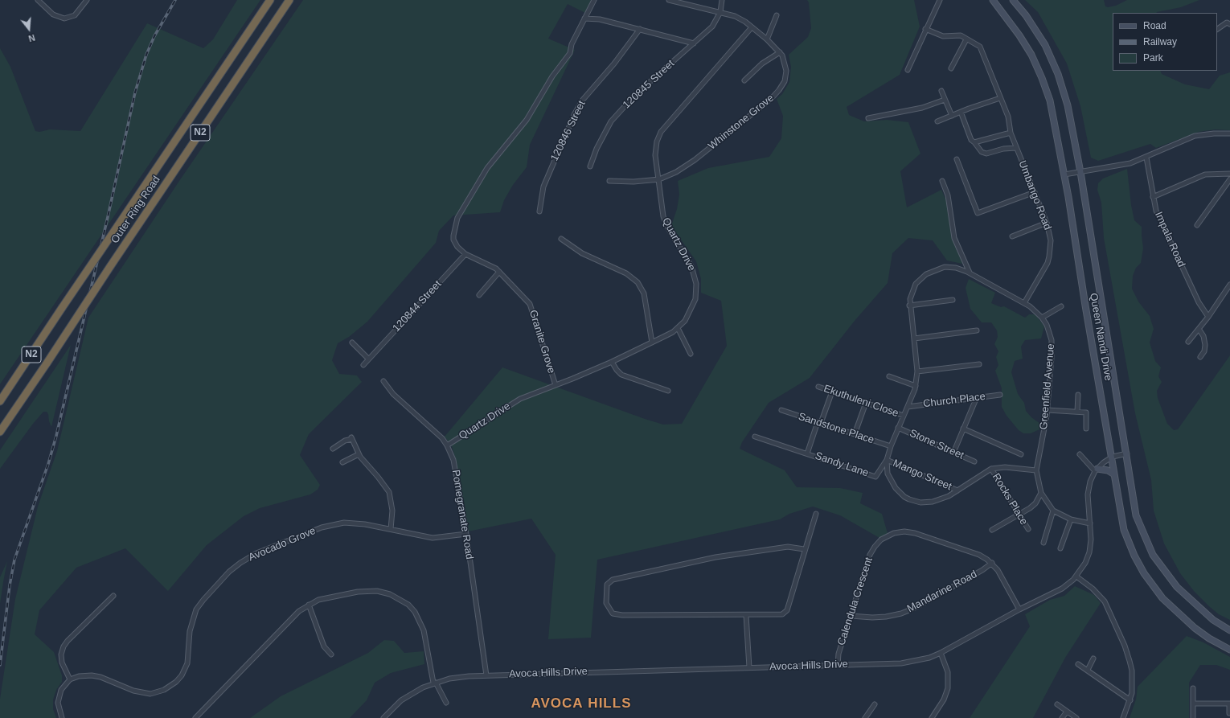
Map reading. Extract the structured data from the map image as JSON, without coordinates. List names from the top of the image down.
{
  "streets": {
    "highway": ["N2", "Outer Ring Road"],
    "main road": ["Queen Nandi Drive"],
    "street": [
      "120845 Street",
      "Whinstone Grove",
      "120846 Street",
      "Umbango Road",
      "Impala Road",
      "Quartz Drive",
      "120844 Street",
      "Granite Grove",
      "Greenfield Avenue",
      "Church Place",
      "Ekuthuleni Close",
      "Sandstone Place",
      "Stone Street",
      "Sandy Lane",
      "Mango Street",
      "Rocks Place",
      "Pomegranate Road",
      "Avocado Grove",
      "Mandarine Road",
      "Calendula Crescent",
      "Avoca Hills Drive"
    ]
  },
  "crossings": [
    ["120845 Street", "Whinstone Grove"],
    ["Whinstone Grove", "Quartz Drive"],
    ["Umbango Road", "Greenfield Avenue"],
    ["Quartz Drive", "Granite Grove"],
    ["Quartz Drive", "Pomegranate Road"],
    ["120844 Street", "Granite Grove"],
    ["Greenfield Avenue", "Church Place"],
    ["Greenfield Avenue", "Ekuthuleni Close"],
    ["Greenfield Avenue", "Sandstone Place"],
    ["Greenfield Avenue", "Stone Street"],
    ["Greenfield Avenue", "Sandy Lane"],
    ["Greenfield Avenue", "Mango Street"],
    ["Greenfield Avenue", "Rocks Place"],
    ["Greenfield Avenue", "Avoca Hills Drive"],
    ["Ekuthuleni Close", "Sandy Lane"],
    ["Sandstone Place", "Sandy Lane"],
    ["Sandy Lane", "Mango Street"],
    ["Pomegranate Road", "Avocado Grove"],
    ["Pomegranate Road", "Avoca Hills Drive"],
    ["Mandarine Road", "Calendula Crescent"],
    ["Calendula Crescent", "Avoca Hills Drive"]
  ],
  "districts": ["AVOCA HILLS"],
  "legend": ["Road", "Railway", "Park"],
  "north": "bottom"
}
